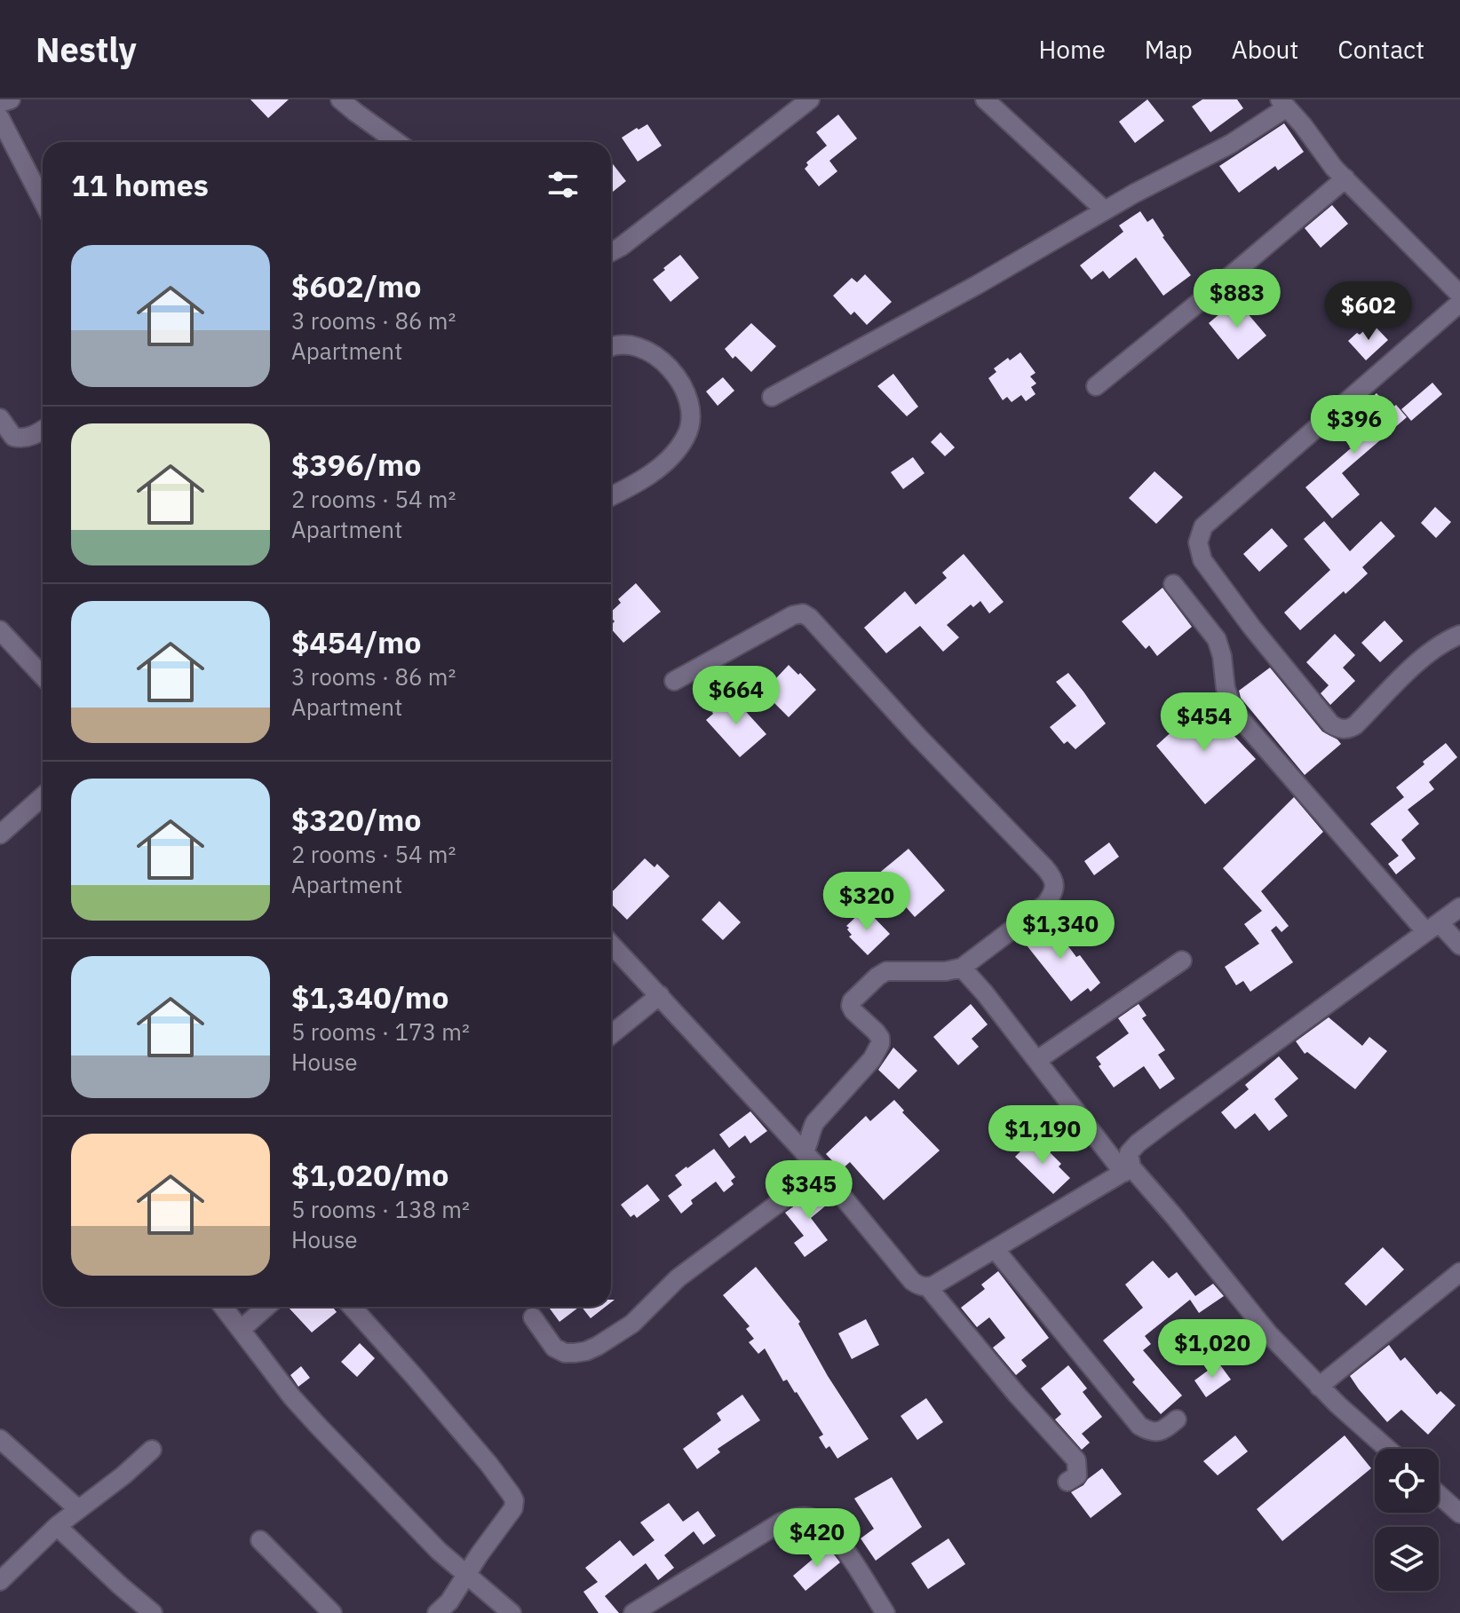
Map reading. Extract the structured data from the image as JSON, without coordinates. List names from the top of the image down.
{
  "page": {
    "header": "Nestly",
    "nav": [
      "Home",
      "Map",
      "About",
      "Contact"
    ],
    "heading": "11 homes",
    "list": [
      {
        "name": "$602/mo",
        "note": "3 rooms · 86 m² · Apartment"
      },
      {
        "name": "$396/mo",
        "note": "2 rooms · 54 m² · Apartment"
      },
      {
        "name": "$454/mo",
        "note": "3 rooms · 86 m² · Apartment"
      },
      {
        "name": "$320/mo",
        "note": "2 rooms · 54 m² · Apartment"
      },
      {
        "name": "$1,340/mo",
        "note": "5 rooms · 173 m² · House"
      },
      {
        "name": "$1,020/mo",
        "note": "5 rooms · 138 m² · House"
      }
    ],
    "price": [
      "$883",
      "$602",
      "$396",
      "$664",
      "$454",
      "$320",
      "$1,340",
      "$1,190",
      "$345",
      "$1,020",
      "$420"
    ]
  }
}
